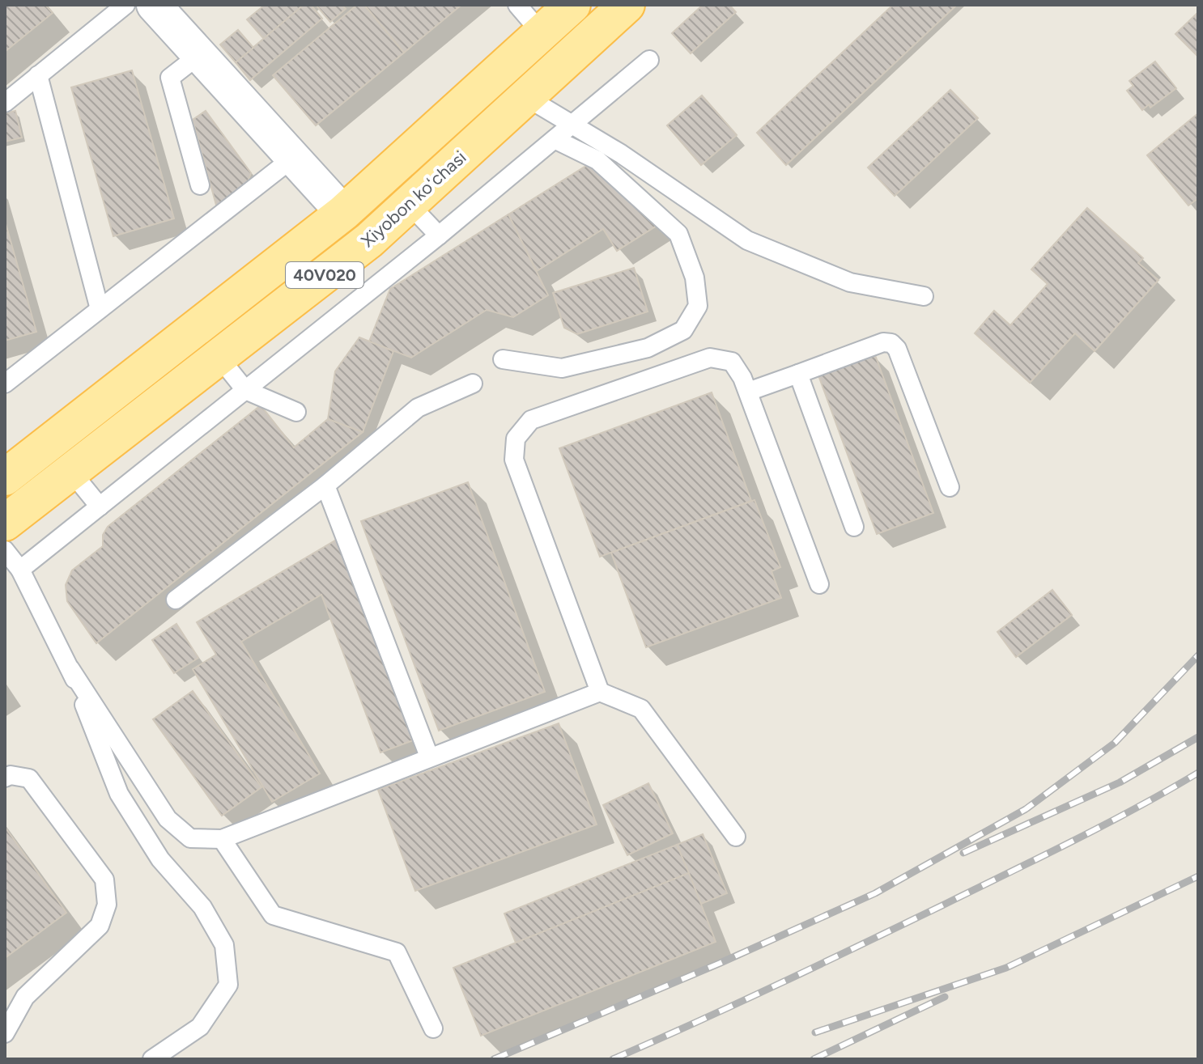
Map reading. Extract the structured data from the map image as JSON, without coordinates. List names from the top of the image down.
{
  "streets": {
    "main road": ["Xiyobon koʻchasi", "40V020"]
  }
}
